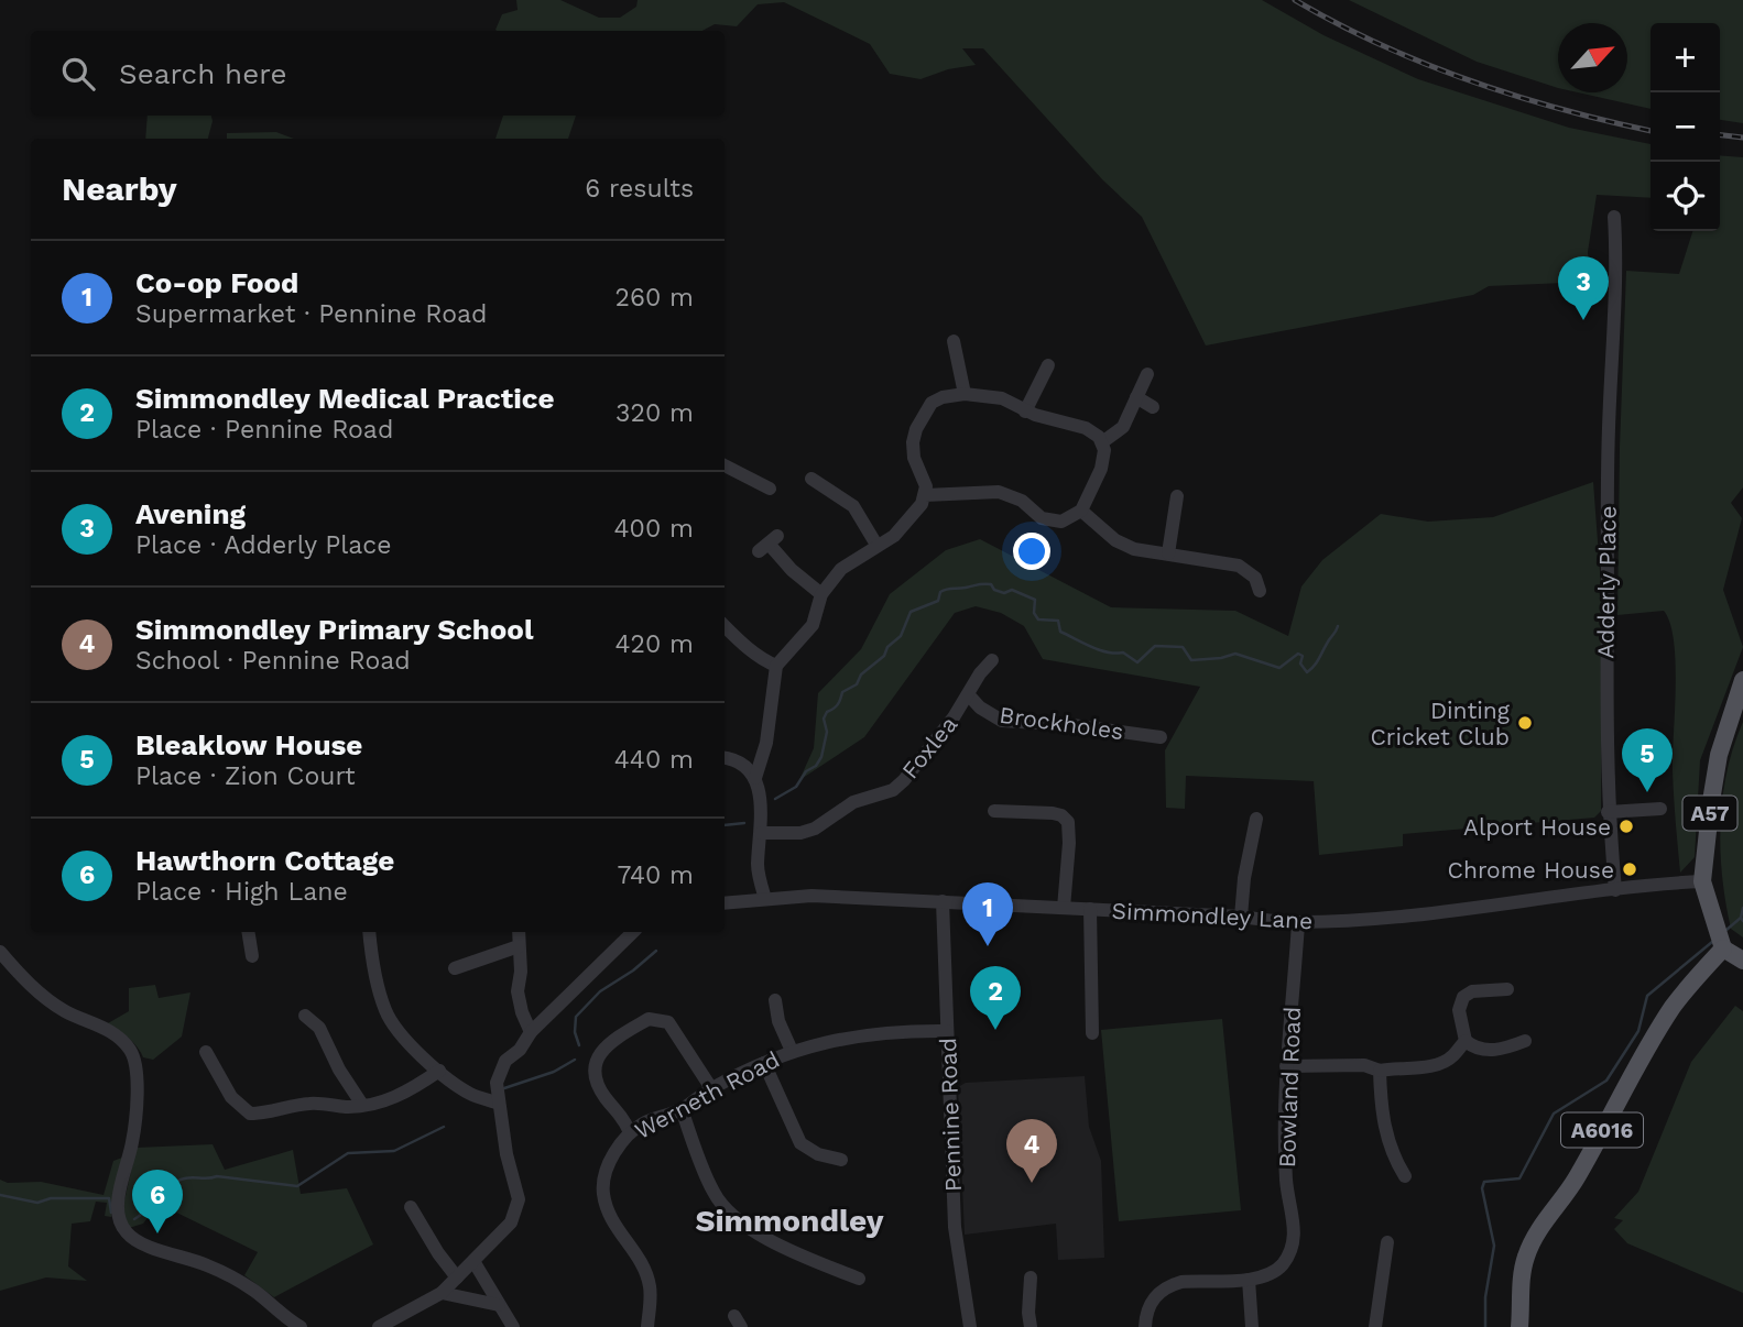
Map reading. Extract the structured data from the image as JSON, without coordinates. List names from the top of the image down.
{
  "streets": {
    "main road": ["A57", "A6016"],
    "street": [
      "Adderly Place",
      "Brockholes",
      "Foxlea",
      "Simmondley Lane",
      "Bowland Road",
      "Werneth Road",
      "Pennine Road"
    ]
  },
  "crossings": [
    ["Adderly Place", "Simmondley Lane"],
    ["Brockholes", "Foxlea"],
    ["A57", "Simmondley Lane"],
    ["A57", "A6016"],
    ["Simmondley Lane", "Bowland Road"],
    ["Simmondley Lane", "Pennine Road"],
    ["Werneth Road", "Pennine Road"]
  ],
  "districts": ["Simmondley"],
  "places": ["Dinting Cricket Club", "Alport House", "Chrome House"],
  "north": "top right",
  "page": {
    "map_buttons": ["+", "−"],
    "search": "Search here",
    "heading": ["Nearby", "6 results"],
    "list": [
      {
        "mark": "1",
        "name": "Co-op Food",
        "note": "Supermarket · Pennine Road",
        "value": "260 m"
      },
      {
        "mark": "2",
        "name": "Simmondley Medical Practice",
        "note": "Place · Pennine Road",
        "value": "320 m"
      },
      {
        "mark": "3",
        "name": "Avening",
        "note": "Place · Adderly Place",
        "value": "400 m"
      },
      {
        "mark": "4",
        "name": "Simmondley Primary School",
        "note": "School · Pennine Road",
        "value": "420 m"
      },
      {
        "mark": "5",
        "name": "Bleaklow House",
        "note": "Place · Zion Court",
        "value": "440 m"
      },
      {
        "mark": "6",
        "name": "Hawthorn Cottage",
        "note": "Place · High Lane",
        "value": "740 m"
      }
    ],
    "pins": [
      "3",
      "5",
      "1",
      "2",
      "4",
      "6"
    ]
  }
}
